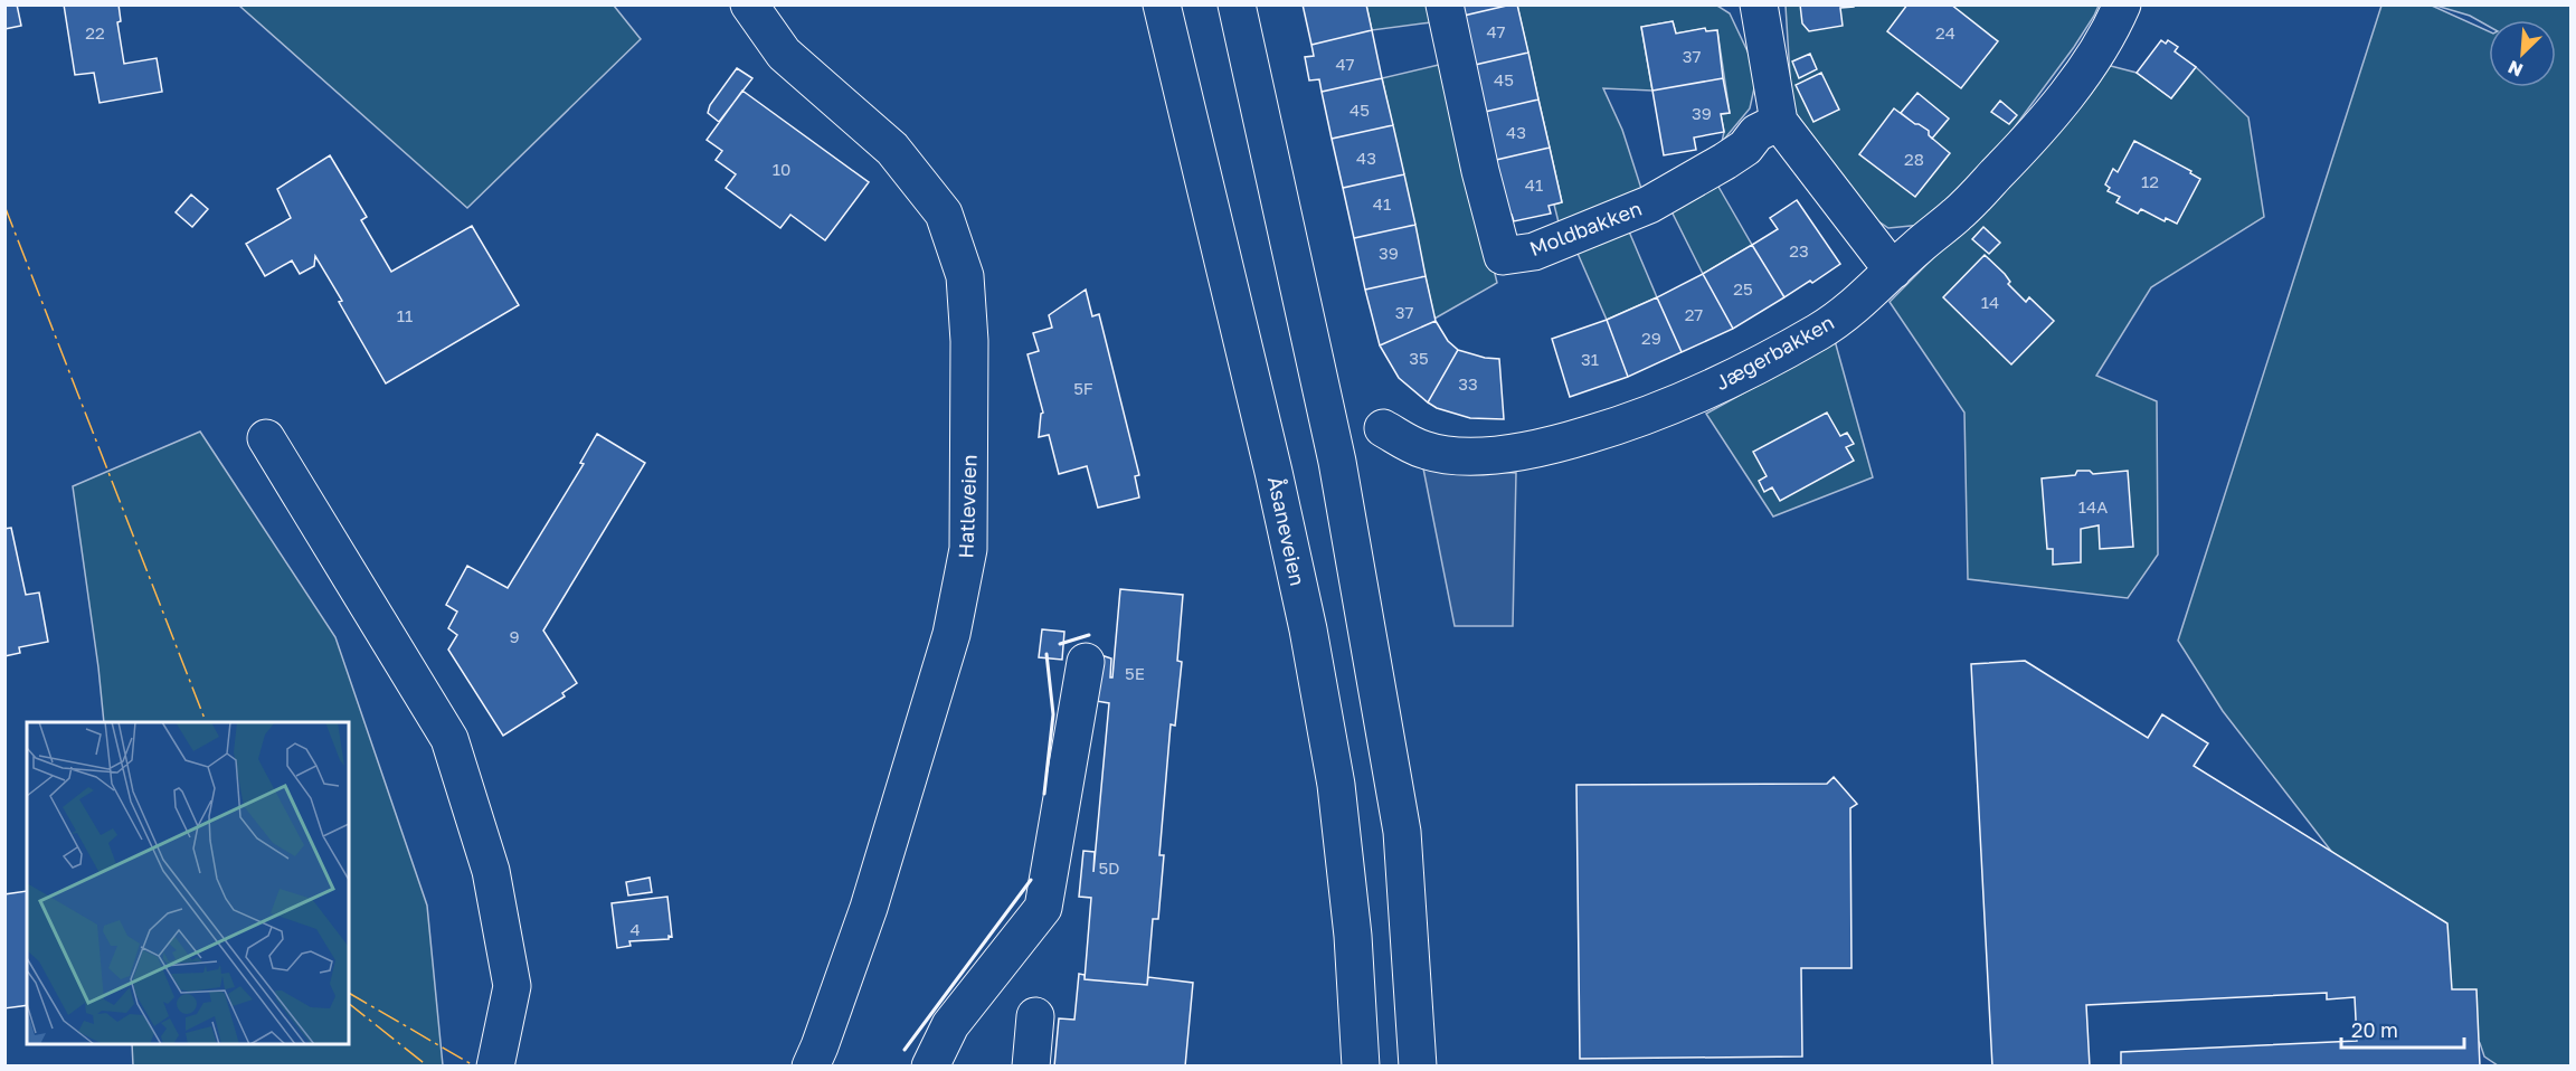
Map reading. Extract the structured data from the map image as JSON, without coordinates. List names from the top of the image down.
{
  "streets": {
    "main road": [
      "Moldbakken",
      "Jægerbakken",
      "Hatleveien",
      "Åsaneveien"
    ]
  },
  "house_numbers": [
    "47",
    "22",
    "24",
    "37",
    "47",
    "45",
    "45",
    "39",
    "43",
    "43",
    "28",
    "10",
    "12",
    "41",
    "41",
    "23",
    "39",
    "25",
    "14",
    "37",
    "27",
    "11",
    "29",
    "35",
    "31",
    "33",
    "5F",
    "14A",
    "9",
    "5E",
    "5D",
    "4"
  ],
  "scale_bar": "20 m",
  "north": "bottom left"
}
